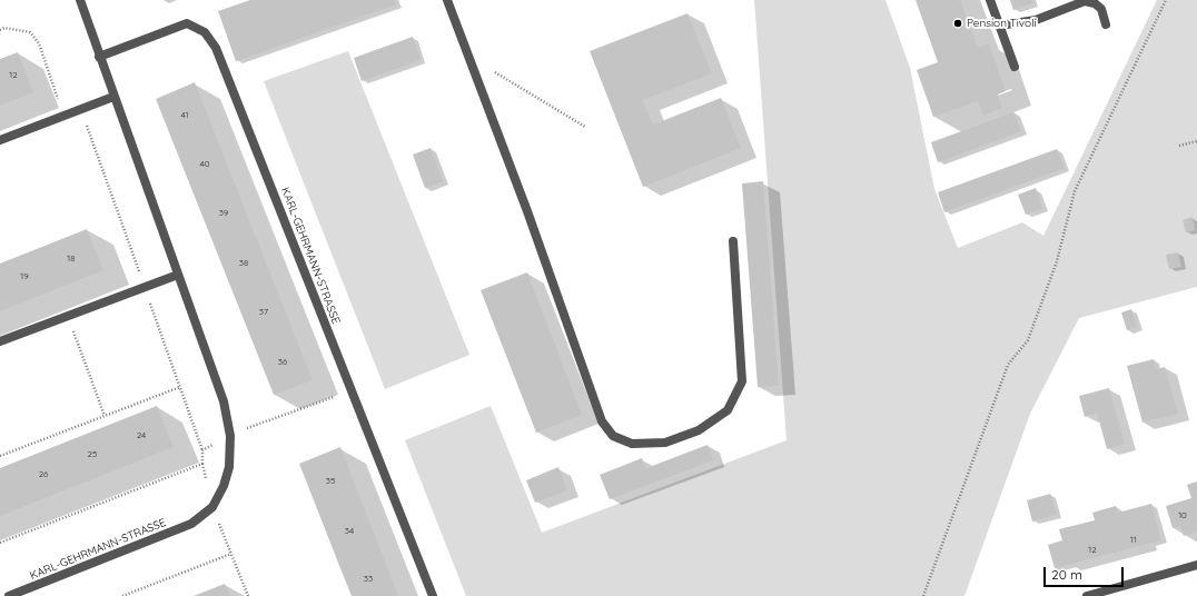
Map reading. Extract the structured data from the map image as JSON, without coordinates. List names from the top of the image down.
{
  "streets": {
    "street": ["KARL-GEHRMANN-STRASSE"]
  },
  "places": ["Pension Tivoli"],
  "house_numbers": [
    "12",
    "41",
    "40",
    "39",
    "18",
    "38",
    "19",
    "37",
    "36",
    "24",
    "25",
    "26",
    "35",
    "10",
    "34",
    "11",
    "12",
    "33"
  ],
  "scale_bar": "20 m"
}
